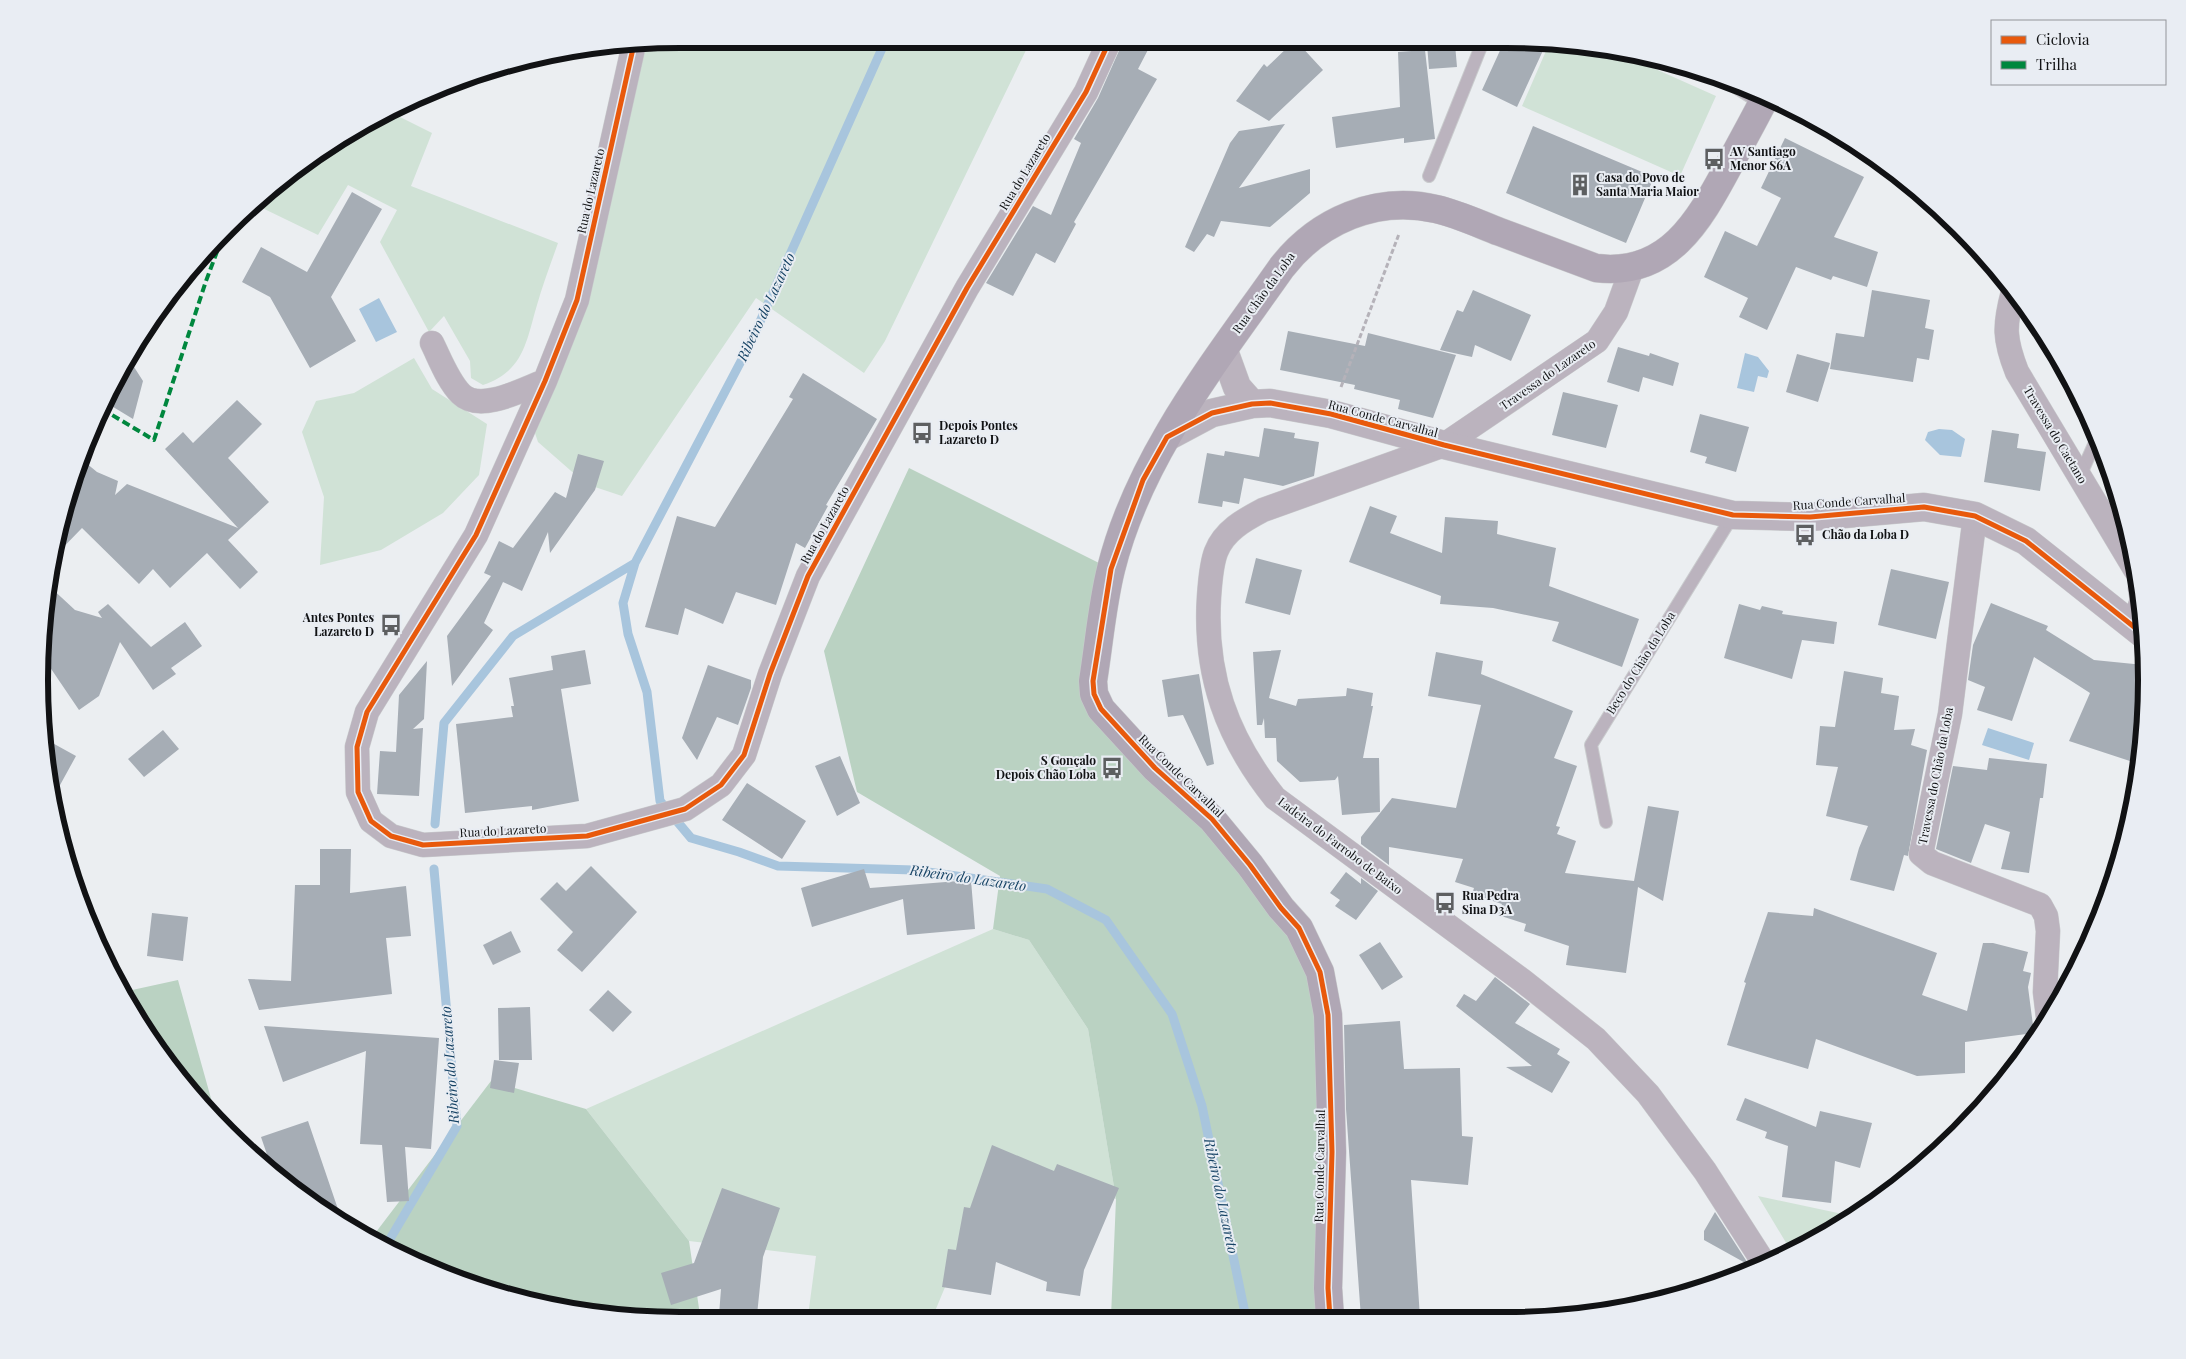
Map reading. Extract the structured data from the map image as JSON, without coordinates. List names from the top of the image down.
{
  "streets": {
    "main road": ["Rua Chão da Loba", "Rua Conde Carvalhal"],
    "street": [
      "Rua do Lazareto",
      "Travessa do Lazareto",
      "Travessa do Caetano",
      "Travessa do Chão da Loba",
      "Ladeira do Farrobo de Baixo"
    ],
    "lane": ["Beco do Chão da Loba"]
  },
  "crossings": [
    ["Rua Chão da Loba", "Travessa do Lazareto"],
    ["Rua Chão da Loba", "Rua Conde Carvalhal"],
    ["Travessa do Lazareto", "Rua Conde Carvalhal"],
    ["Travessa do Lazareto", "Ladeira do Farrobo de Baixo"],
    ["Rua Conde Carvalhal", "Beco do Chão da Loba"],
    ["Rua Conde Carvalhal", "Travessa do Chão da Loba"],
    ["Rua Conde Carvalhal", "Ladeira do Farrobo de Baixo"]
  ],
  "water": ["Ribeiro do Lazareto"],
  "places": {
    "bus stop": [
      "AV Santiago Menor S6A",
      "Depois Pontes Lazareto D",
      "Chão da Loba D",
      "Antes Pontes Lazareto D",
      "S Gonçalo Depois Chão Loba",
      "Rua Pedra Sina D3A"
    ],
    "building": ["Casa do Povo de Santa Maria Maior"]
  },
  "legend": ["Ciclovia", "Trilha"]
}
